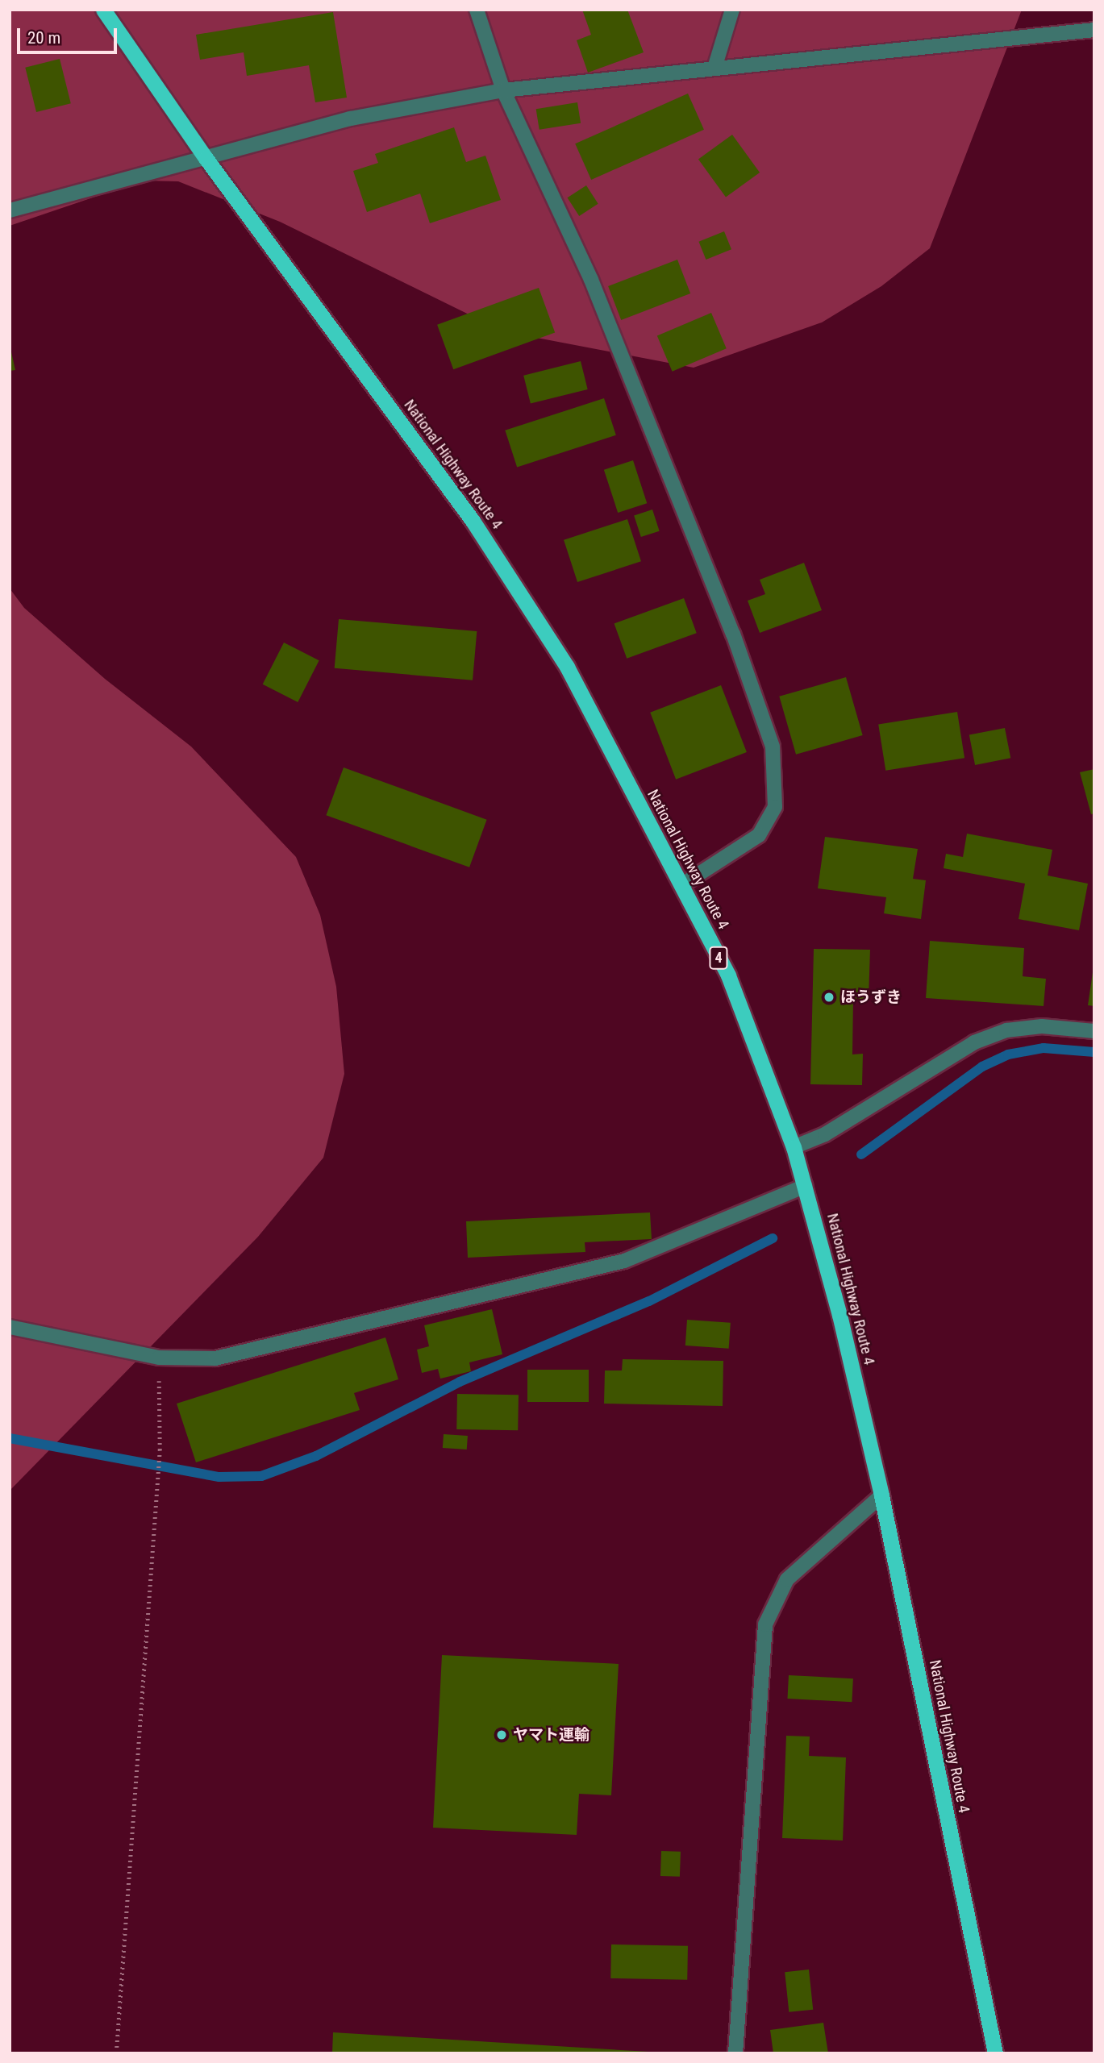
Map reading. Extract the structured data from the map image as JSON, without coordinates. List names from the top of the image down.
{
  "streets": {
    "highway": ["National Highway Route 4", "4"]
  },
  "places": ["ほうずき", "ヤマト運輸"],
  "scale_bar": "20 m"
}
